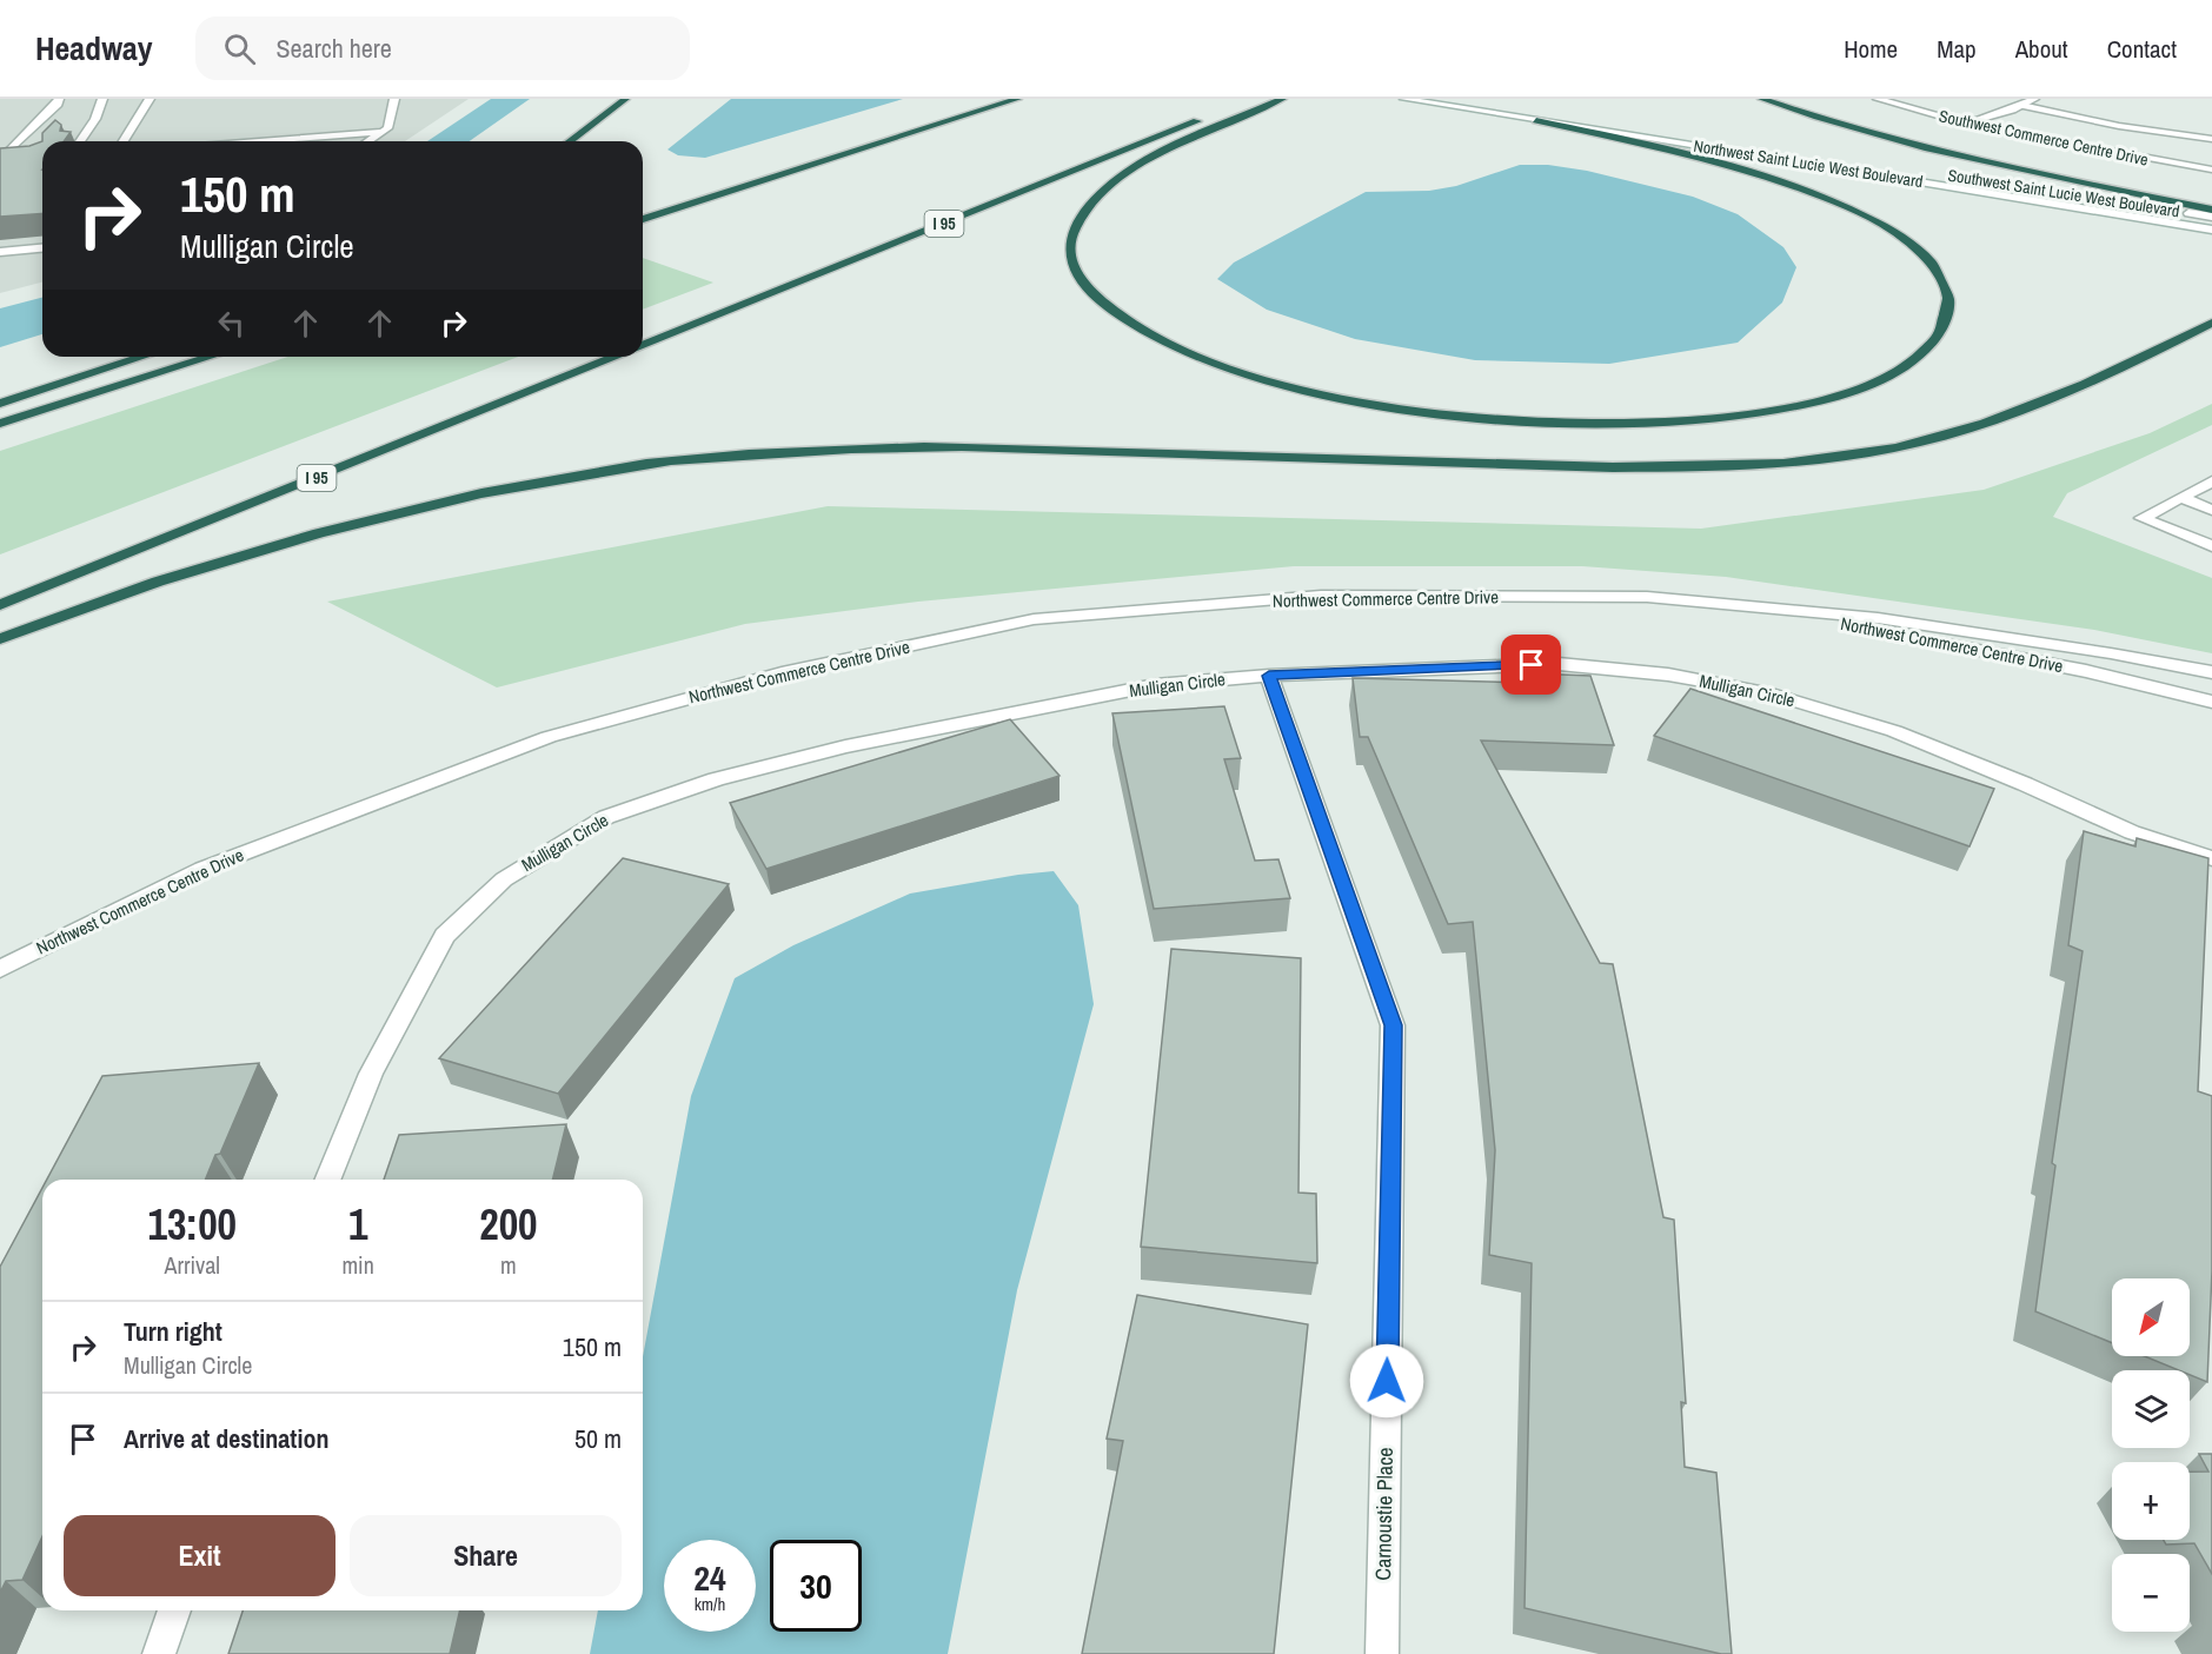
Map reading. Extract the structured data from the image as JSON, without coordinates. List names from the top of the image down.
{
  "streets": {
    "highway": ["I 95"],
    "street": [
      "Southwest Commerce Centre Drive",
      "Northwest Saint Lucie West Boulevard",
      "Southwest Saint Lucie West Boulevard",
      "Northwest Commerce Centre Drive",
      "Mulligan Circle",
      "Carnoustie Place"
    ]
  },
  "crossings": [
    ["Mulligan Circle", "Carnoustie Place"]
  ],
  "north": "bottom left",
  "page": {
    "header": "Headway",
    "search": "Search here",
    "nav": [
      "Home",
      "Map",
      "About",
      "Contact"
    ],
    "turn": ["150 m", "Mulligan Circle"],
    "eta": [
      "13:00",
      "Arrival",
      "1",
      "min",
      "200",
      "m"
    ],
    "map_buttons": ["+", "−"],
    "list": [
      {
        "name": "Turn right",
        "note": "Mulligan Circle",
        "value": "150 m"
      },
      {
        "name": "Arrive at destination",
        "value": "50 m"
      }
    ],
    "buttons": ["Exit", "Share"],
    "speed": "24 km/h",
    "limit": "30"
  }
}
